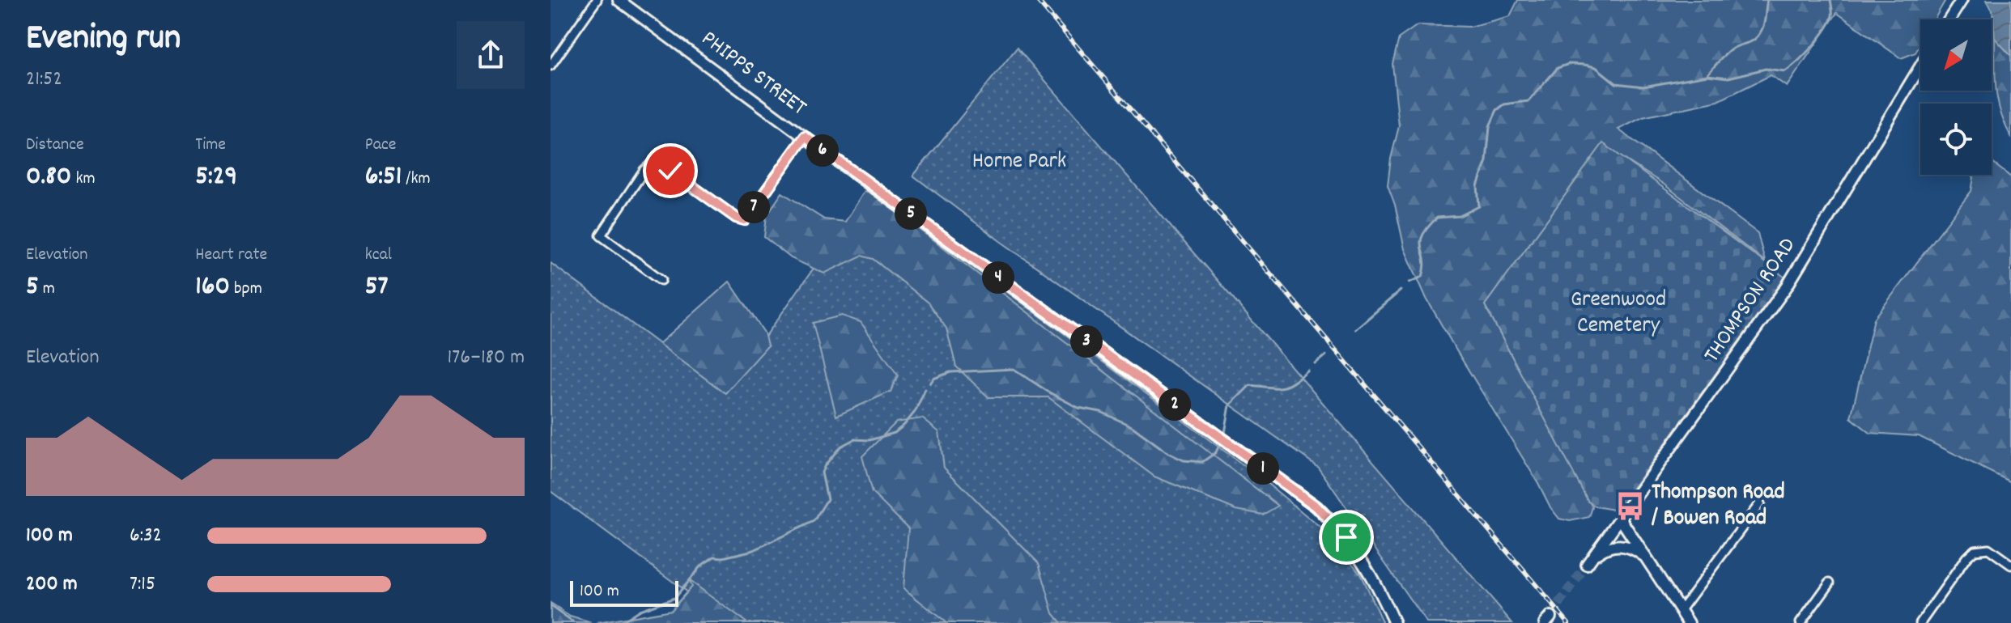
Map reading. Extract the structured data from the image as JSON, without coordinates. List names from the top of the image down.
{
  "streets": {
    "main road": ["PHIPPS STREET", "THOMPSON ROAD"]
  },
  "parks": ["Horne Park", "Greenwood Cemetery"],
  "places": {
    "bus stop": ["Thompson Road / Bowen Road"]
  },
  "scale_bar": "100 m",
  "north": "bottom left",
  "page": {
    "heading": ["Evening run", "21:52"],
    "stats": [
      ["Distance", "0.80 km"],
      ["Time", "5:29"],
      ["Pace", "6:51 /km"],
      ["Elevation", "5 m"],
      ["Heart rate", "160 bpm"],
      ["kcal", "57"]
    ],
    "pins": [
      "6",
      "7",
      "5",
      "4",
      "3",
      "2",
      "1"
    ],
    "chart": ["Elevation", "176–180 m"],
    "list": [
      {
        "name": "100 m",
        "note": "6:32"
      },
      {
        "name": "200 m",
        "note": "7:15"
      }
    ],
    "scale": "100 m"
  }
}
